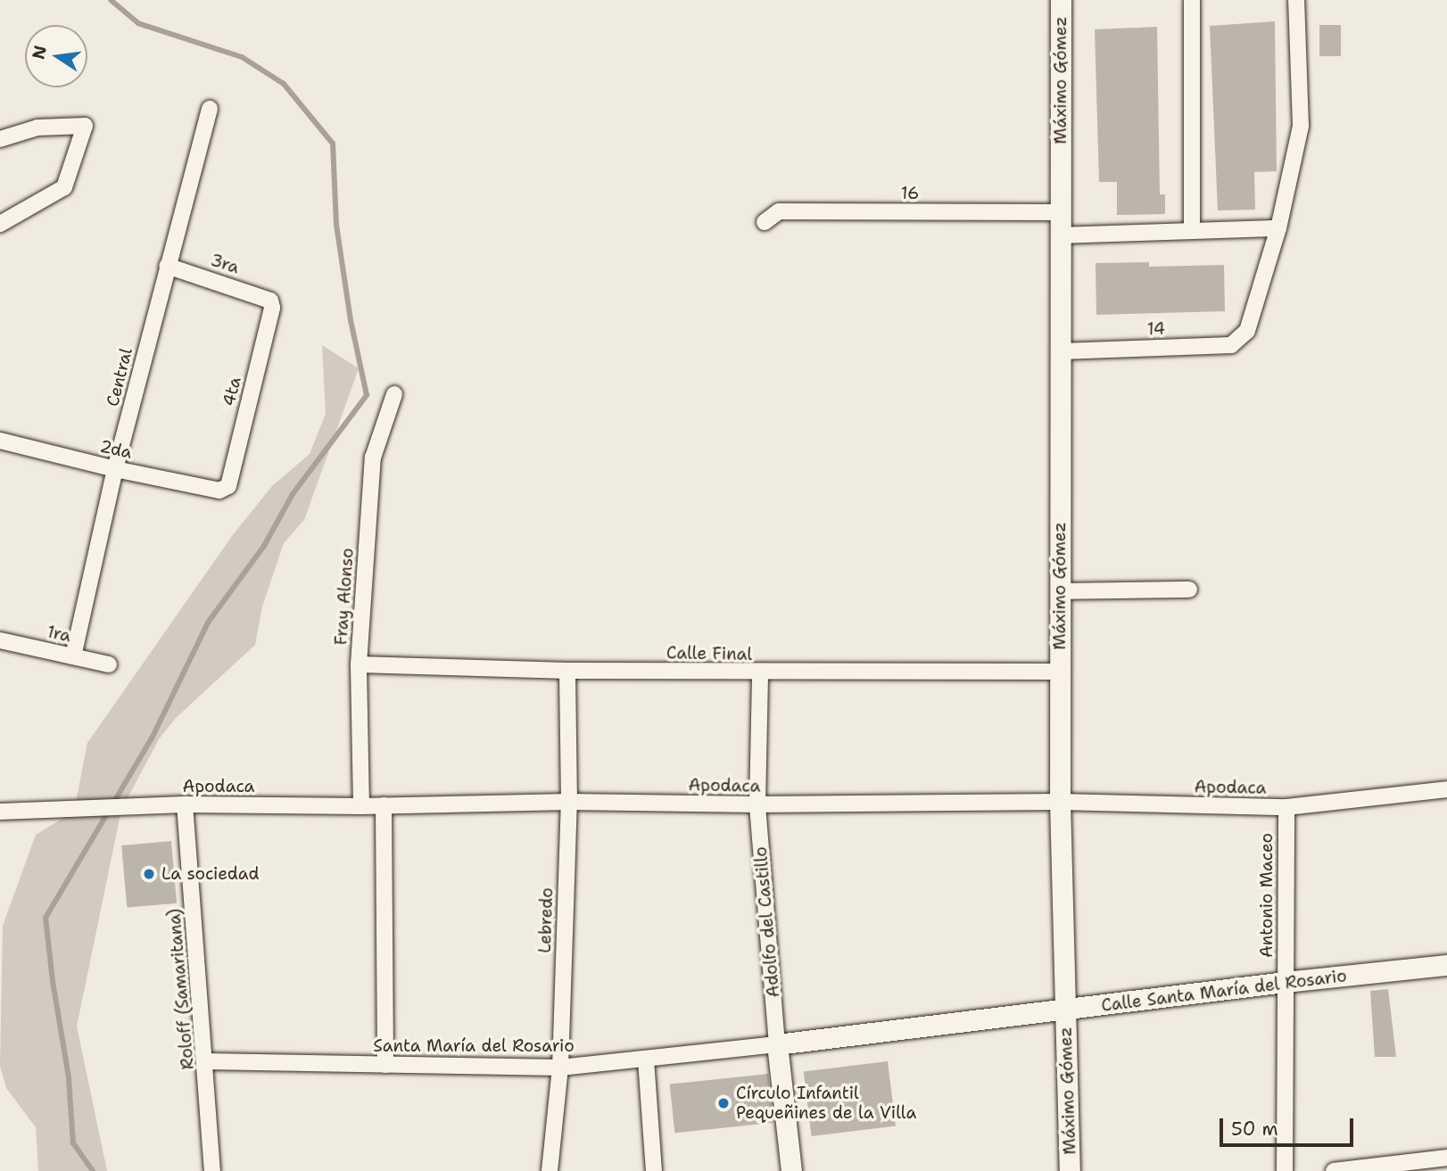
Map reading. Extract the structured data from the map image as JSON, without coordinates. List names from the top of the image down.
{
  "streets": {
    "street": [
      "Máximo Gómez",
      "16",
      "3ra",
      "14",
      "Central",
      "4ta",
      "2da",
      "Fray Alonso",
      "1ra",
      "Calle Final",
      "Apodaca",
      "Antonio Maceo",
      "Lebredo",
      "Adolfo del Castillo",
      "Roloff (Samaritana)",
      "Calle Santa María del Rosario",
      "Santa María del Rosario"
    ]
  },
  "crossings": [
    ["Máximo Gómez", "16"],
    ["Máximo Gómez", "14"],
    ["Máximo Gómez", "Calle Final"],
    ["Máximo Gómez", "Apodaca"],
    ["Máximo Gómez", "Calle Santa María del Rosario"],
    ["3ra", "Central"],
    ["3ra", "4ta"],
    ["Central", "2da"],
    ["Central", "1ra"],
    ["4ta", "2da"],
    ["Fray Alonso", "Calle Final"],
    ["Fray Alonso", "Apodaca"],
    ["Calle Final", "Lebredo"],
    ["Calle Final", "Adolfo del Castillo"],
    ["Apodaca", "Antonio Maceo"],
    ["Apodaca", "Lebredo"],
    ["Apodaca", "Adolfo del Castillo"],
    ["Apodaca", "Roloff (Samaritana)"],
    ["Antonio Maceo", "Calle Santa María del Rosario"],
    ["Lebredo", "Santa María del Rosario"],
    ["Adolfo del Castillo", "Calle Santa María del Rosario"],
    ["Adolfo del Castillo", "Santa María del Rosario"],
    ["Roloff (Samaritana)", "Santa María del Rosario"],
    ["Calle Santa María del Rosario", "Santa María del Rosario"]
  ],
  "places": ["La sociedad", "Círculo Infantil Pequeñines de la Villa"],
  "scale_bar": "50 m",
  "north": "left"
}
